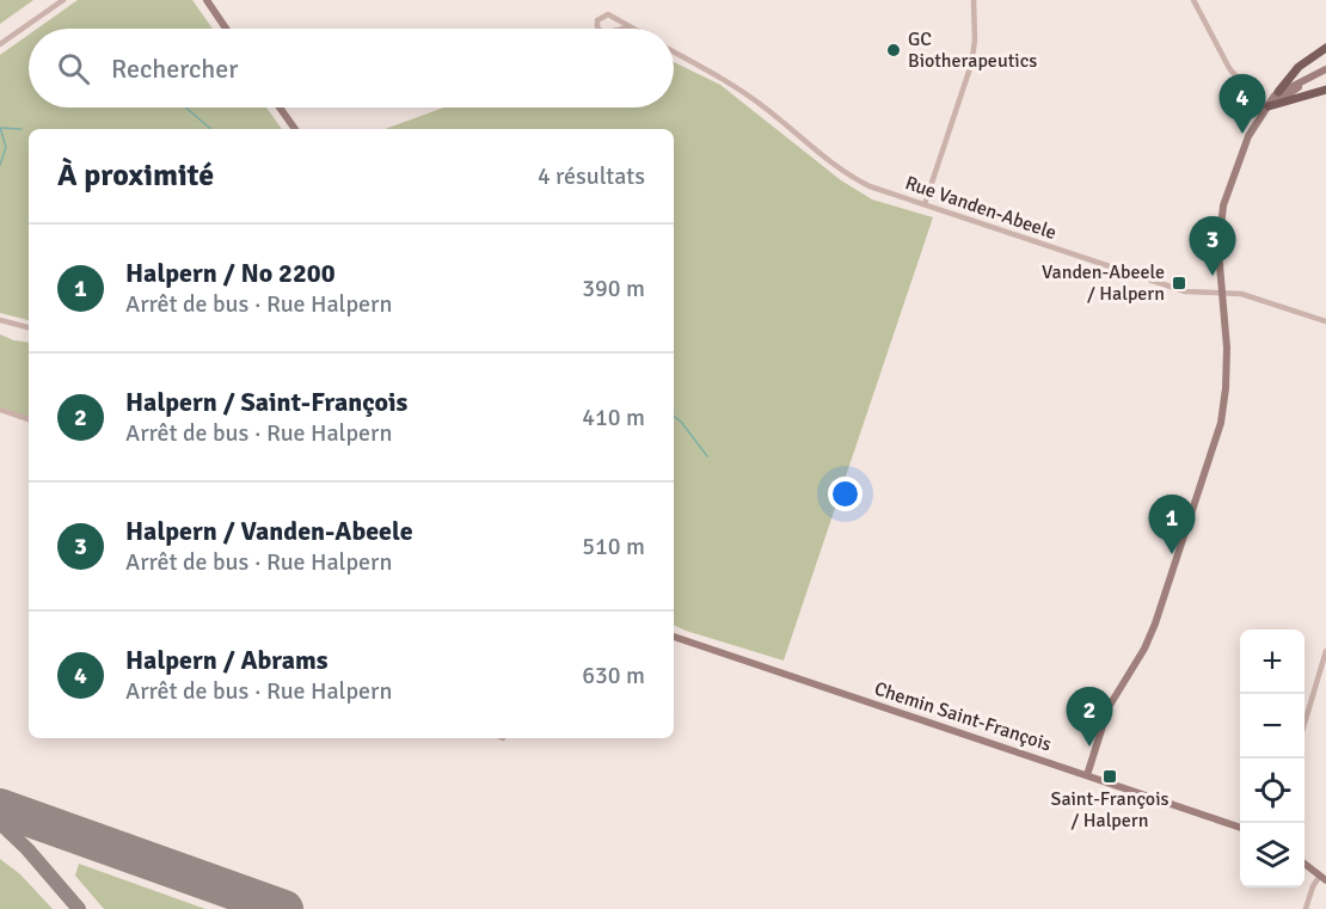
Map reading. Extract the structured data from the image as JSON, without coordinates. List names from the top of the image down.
{
  "streets": {
    "street": ["Rue Vanden-Abeele", "Chemin Saint-François"]
  },
  "places": {
    "other": ["GC Biotherapeutics"],
    "transit": ["Vanden-Abeele / Halpern", "Saint-François / Halpern"]
  },
  "page": {
    "search": "Rechercher",
    "pins": [
      "4",
      "3",
      "1",
      "2"
    ],
    "heading": ["À proximité", "4 résultats"],
    "list": [
      {
        "mark": "1",
        "name": "Halpern / No 2200",
        "note": "Arrêt de bus · Rue Halpern",
        "value": "390 m"
      },
      {
        "mark": "2",
        "name": "Halpern / Saint-François",
        "note": "Arrêt de bus · Rue Halpern",
        "value": "410 m"
      },
      {
        "mark": "3",
        "name": "Halpern / Vanden-Abeele",
        "note": "Arrêt de bus · Rue Halpern",
        "value": "510 m"
      },
      {
        "mark": "4",
        "name": "Halpern / Abrams",
        "note": "Arrêt de bus · Rue Halpern",
        "value": "630 m"
      }
    ],
    "map_buttons": ["+", "−"]
  }
}
